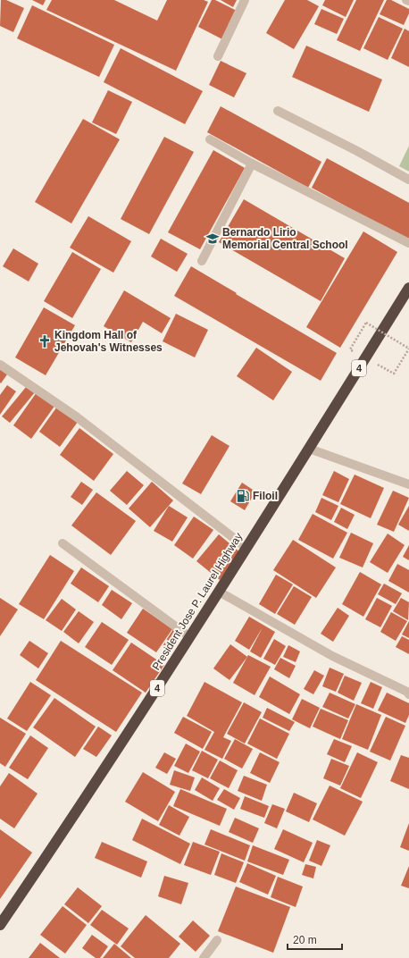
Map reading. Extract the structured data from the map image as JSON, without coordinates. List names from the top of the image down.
{
  "streets": {
    "highway": ["4", "President Jose P. Laurel Highway"]
  },
  "places": {
    "school or university": ["Bernardo Lirio Memorial Central School"],
    "church": ["Kingdom Hall of Jehovah's Witnesses"],
    "fuel station": ["Filoil"]
  },
  "scale_bar": "20 m"
}
